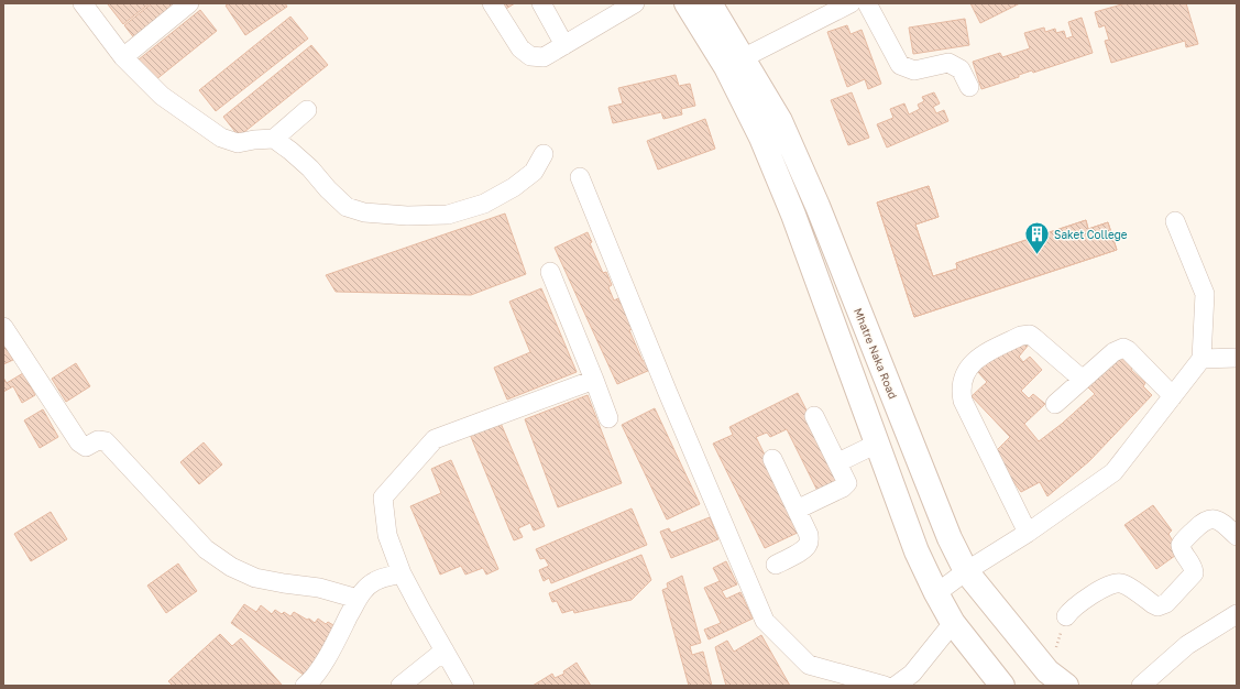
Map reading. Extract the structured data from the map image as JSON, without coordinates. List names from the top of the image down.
{
  "streets": {
    "street": ["Mhatre Naka Road"]
  },
  "places": {
    "building": ["Saket College"]
  }
}
